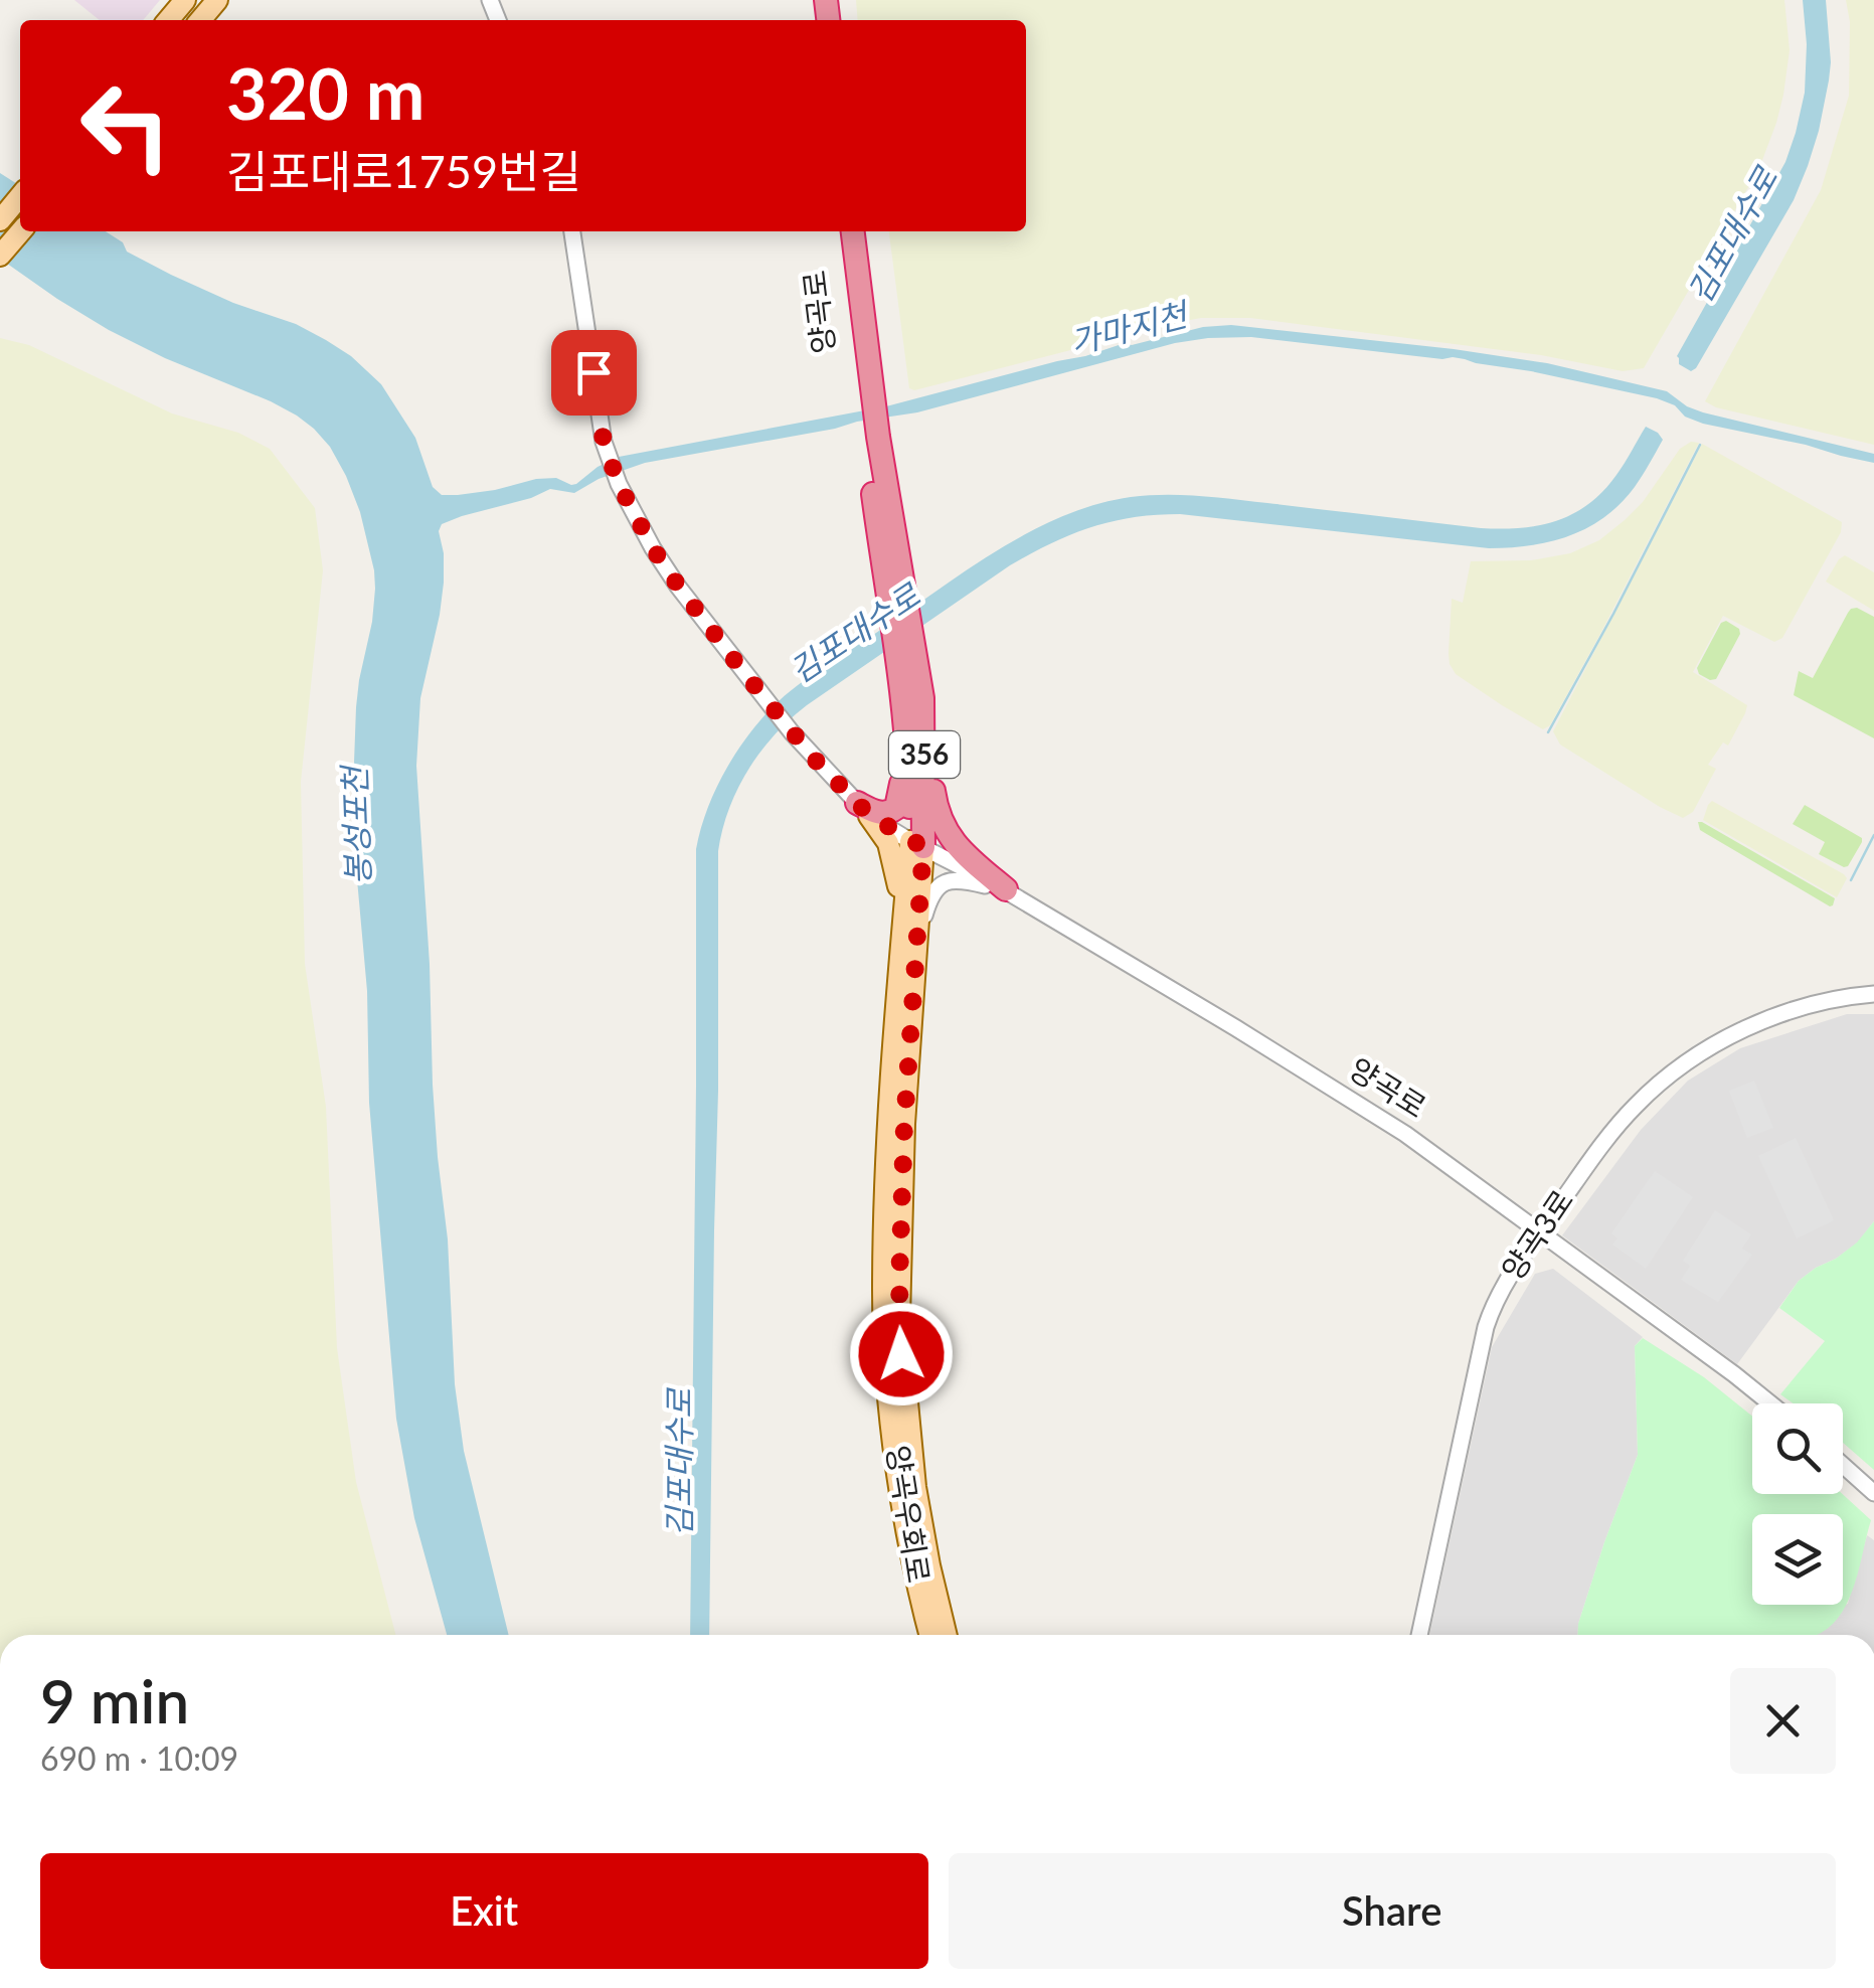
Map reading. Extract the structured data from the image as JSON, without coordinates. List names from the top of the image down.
{
  "streets": {
    "highway": ["양곡로", "356"],
    "main road": ["양곡우회로"],
    "street": ["양곡3로"]
  },
  "crossings": [
    ["양곡로", "356"],
    ["양곡로", "양곡3로"],
    ["양곡로", "양곡우회로"],
    ["356", "양곡우회로"]
  ],
  "water": ["김포대수로", "가마지천", "봉성포천"],
  "page": {
    "turn": ["320 m", "김포대로1759번길"],
    "heading": ["9 min", "690 m · 10:09"],
    "buttons": ["Exit", "Share"]
  }
}
